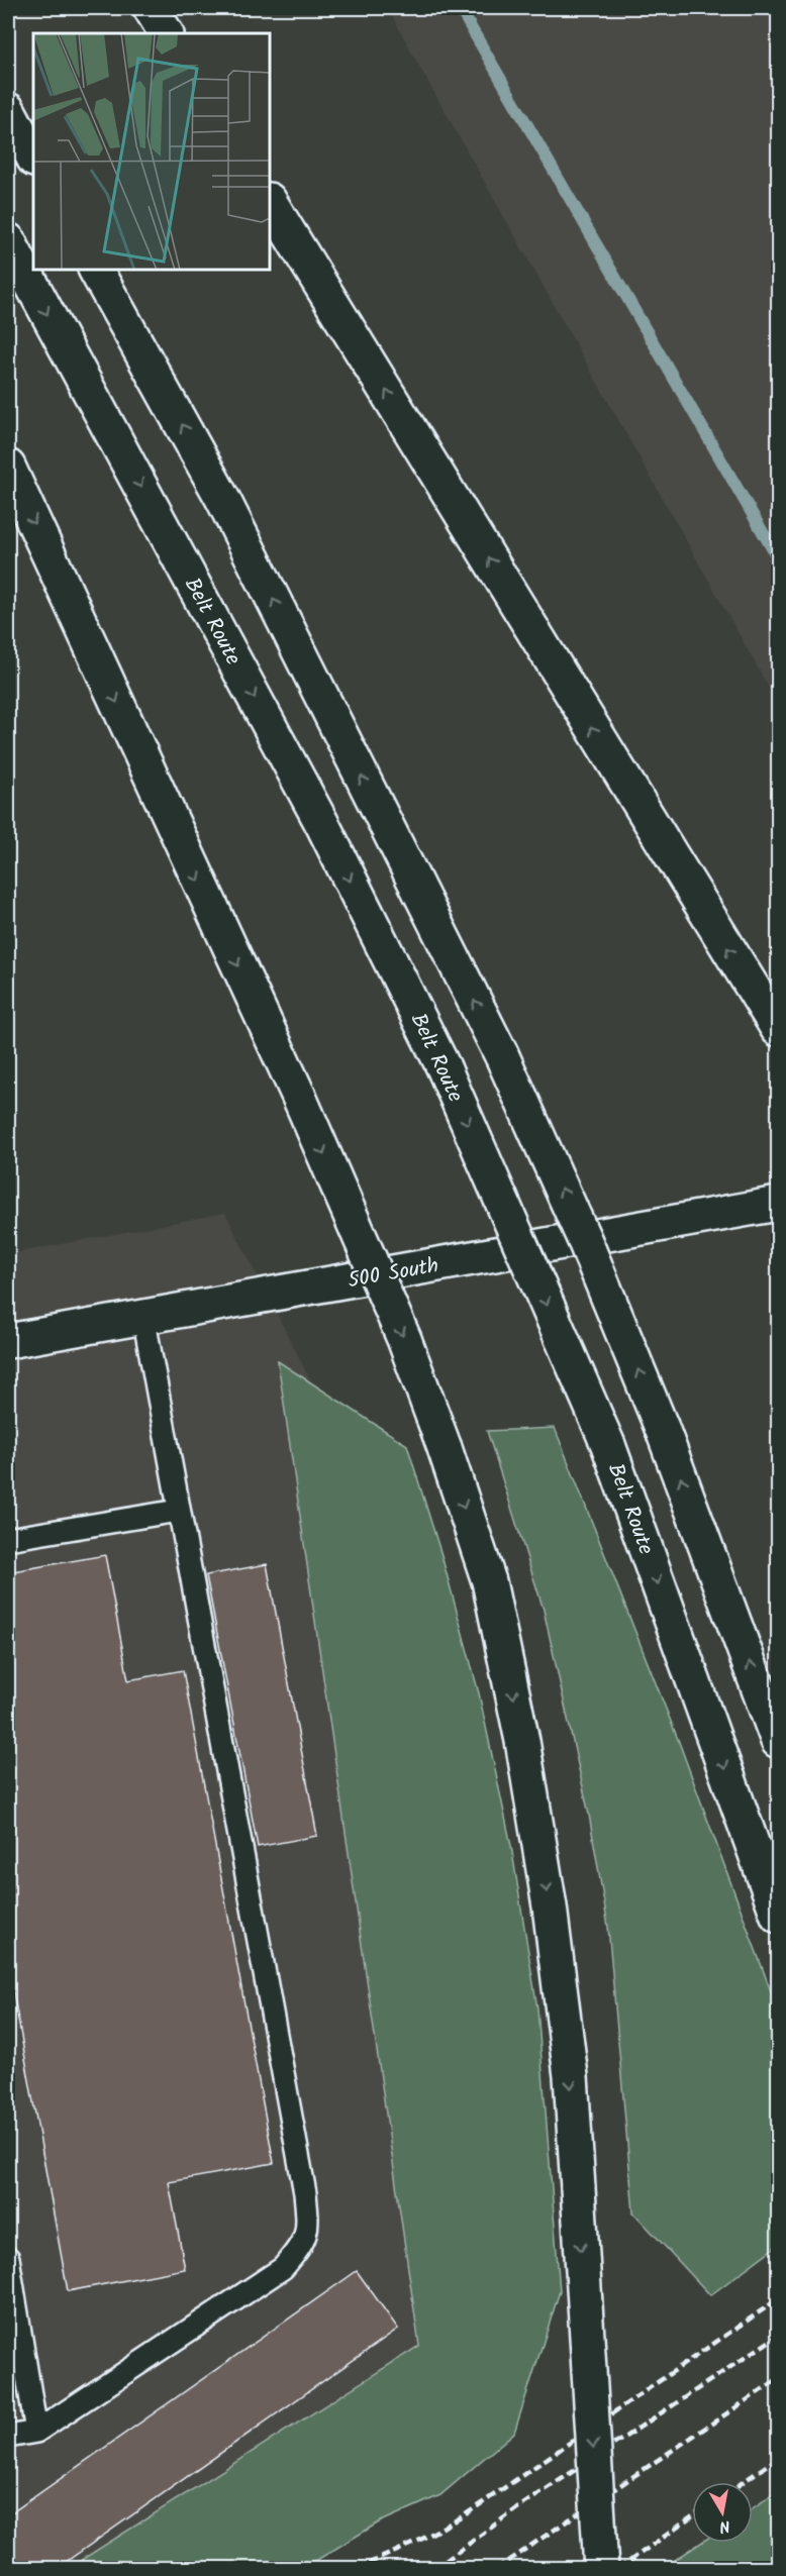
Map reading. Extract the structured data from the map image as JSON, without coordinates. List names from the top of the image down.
{
  "streets": {
    "main road": ["Belt Route", "500 South"]
  },
  "north": "bottom"
}
